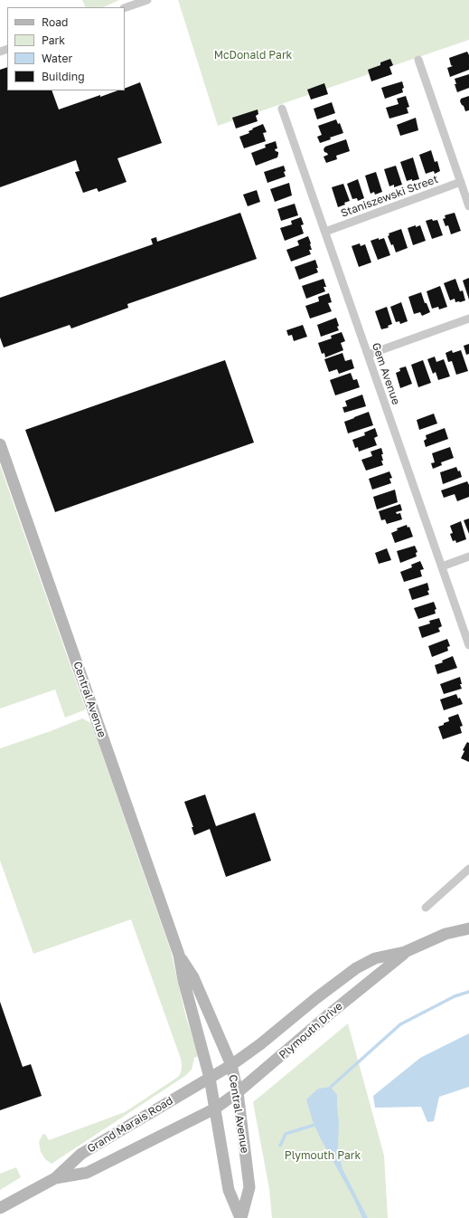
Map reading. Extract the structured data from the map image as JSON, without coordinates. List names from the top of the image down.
{
  "streets": {
    "street": [
      "Staniszewski Street",
      "Gem Avenue",
      "Central Avenue",
      "Plymouth Drive",
      "Grand Marais Road"
    ]
  },
  "crossings": [
    ["Staniszewski Street", "Gem Avenue"],
    ["Central Avenue", "Plymouth Drive"],
    ["Central Avenue", "Grand Marais Road"],
    ["Plymouth Drive", "Grand Marais Road"]
  ],
  "parks": ["McDonald Park", "Plymouth Park"],
  "legend": [
    "Road",
    "Park",
    "Water",
    "Building"
  ]
}
